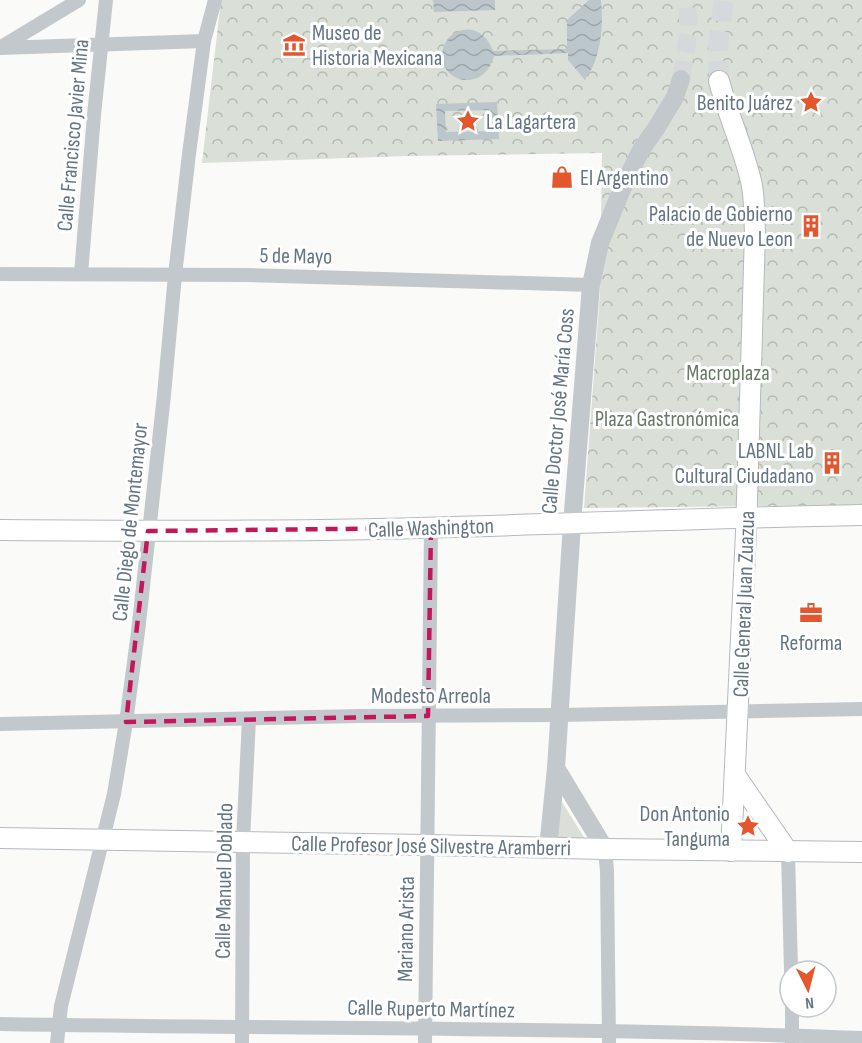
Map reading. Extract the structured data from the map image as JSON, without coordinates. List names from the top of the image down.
{
  "streets": {
    "main road": ["Calle Washington", "Calle General Juan Zuazua", "Calle Profesor José Silvestre Aramberri"],
    "street": [
      "Calle Francisco Javier Mina",
      "5 de Mayo",
      "Calle Doctor José María Coss",
      "Calle Diego de Montemayor",
      "Modesto Arreola",
      "Calle Manuel Doblado",
      "Mariano Arista",
      "Calle Ruperto Martínez"
    ]
  },
  "crossings": [
    ["Calle Francisco Javier Mina", "5 de Mayo"],
    ["5 de Mayo", "Calle Doctor José María Coss"],
    ["5 de Mayo", "Calle Diego de Montemayor"],
    ["Calle Doctor José María Coss", "Calle Washington"],
    ["Calle Doctor José María Coss", "Modesto Arreola"],
    ["Calle Doctor José María Coss", "Calle Profesor José Silvestre Aramberri"],
    ["Calle Diego de Montemayor", "Calle Washington"],
    ["Calle Diego de Montemayor", "Modesto Arreola"],
    ["Calle Diego de Montemayor", "Calle Profesor José Silvestre Aramberri"],
    ["Calle Diego de Montemayor", "Calle Ruperto Martínez"],
    ["Calle Washington", "Calle General Juan Zuazua"],
    ["Calle Washington", "Mariano Arista"],
    ["Calle General Juan Zuazua", "Modesto Arreola"],
    ["Calle General Juan Zuazua", "Calle Profesor José Silvestre Aramberri"],
    ["Modesto Arreola", "Calle Manuel Doblado"],
    ["Modesto Arreola", "Mariano Arista"],
    ["Calle Profesor José Silvestre Aramberri", "Calle Manuel Doblado"],
    ["Calle Profesor José Silvestre Aramberri", "Mariano Arista"],
    ["Calle Manuel Doblado", "Calle Ruperto Martínez"],
    ["Mariano Arista", "Calle Ruperto Martínez"]
  ],
  "parks": ["Macroplaza", "Plaza Gastronómica"],
  "places": {
    "museum": ["Museo de Historia Mexicana"],
    "place": ["Benito Juárez", "La Lagartera", "Don Antonio Tanguma"],
    "shop": ["El Argentino"],
    "building": ["Palacio de Gobierno de Nuevo Leon", "LABNL Lab Cultural Ciudadano"],
    "office": ["Reforma"]
  },
  "north": "bottom"
}
